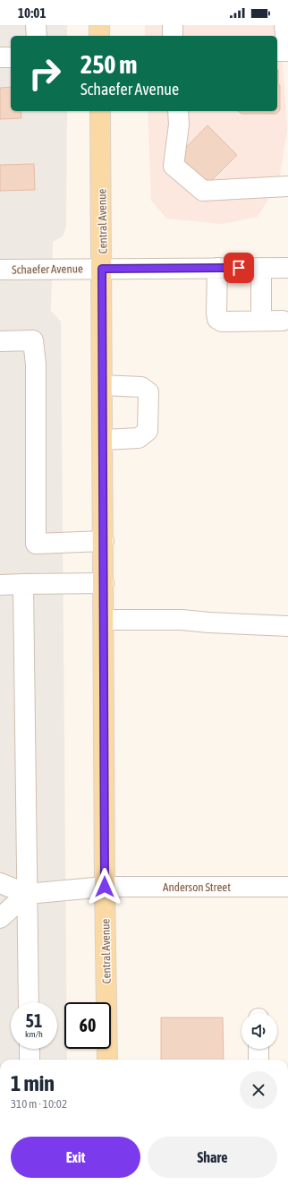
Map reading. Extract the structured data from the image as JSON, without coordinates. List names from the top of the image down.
{
  "streets": {
    "main road": ["Central Avenue"],
    "street": ["Schaefer Avenue", "Anderson Street"]
  },
  "crossings": [
    ["Central Avenue", "Schaefer Avenue"],
    ["Central Avenue", "Anderson Street"]
  ],
  "page": {
    "status": "10:01",
    "turn": ["250 m", "Schaefer Avenue"],
    "speed": "51 km/h",
    "limit": "60",
    "heading": ["1 min", "310 m · 10:02"],
    "buttons": ["Exit", "Share"]
  }
}
